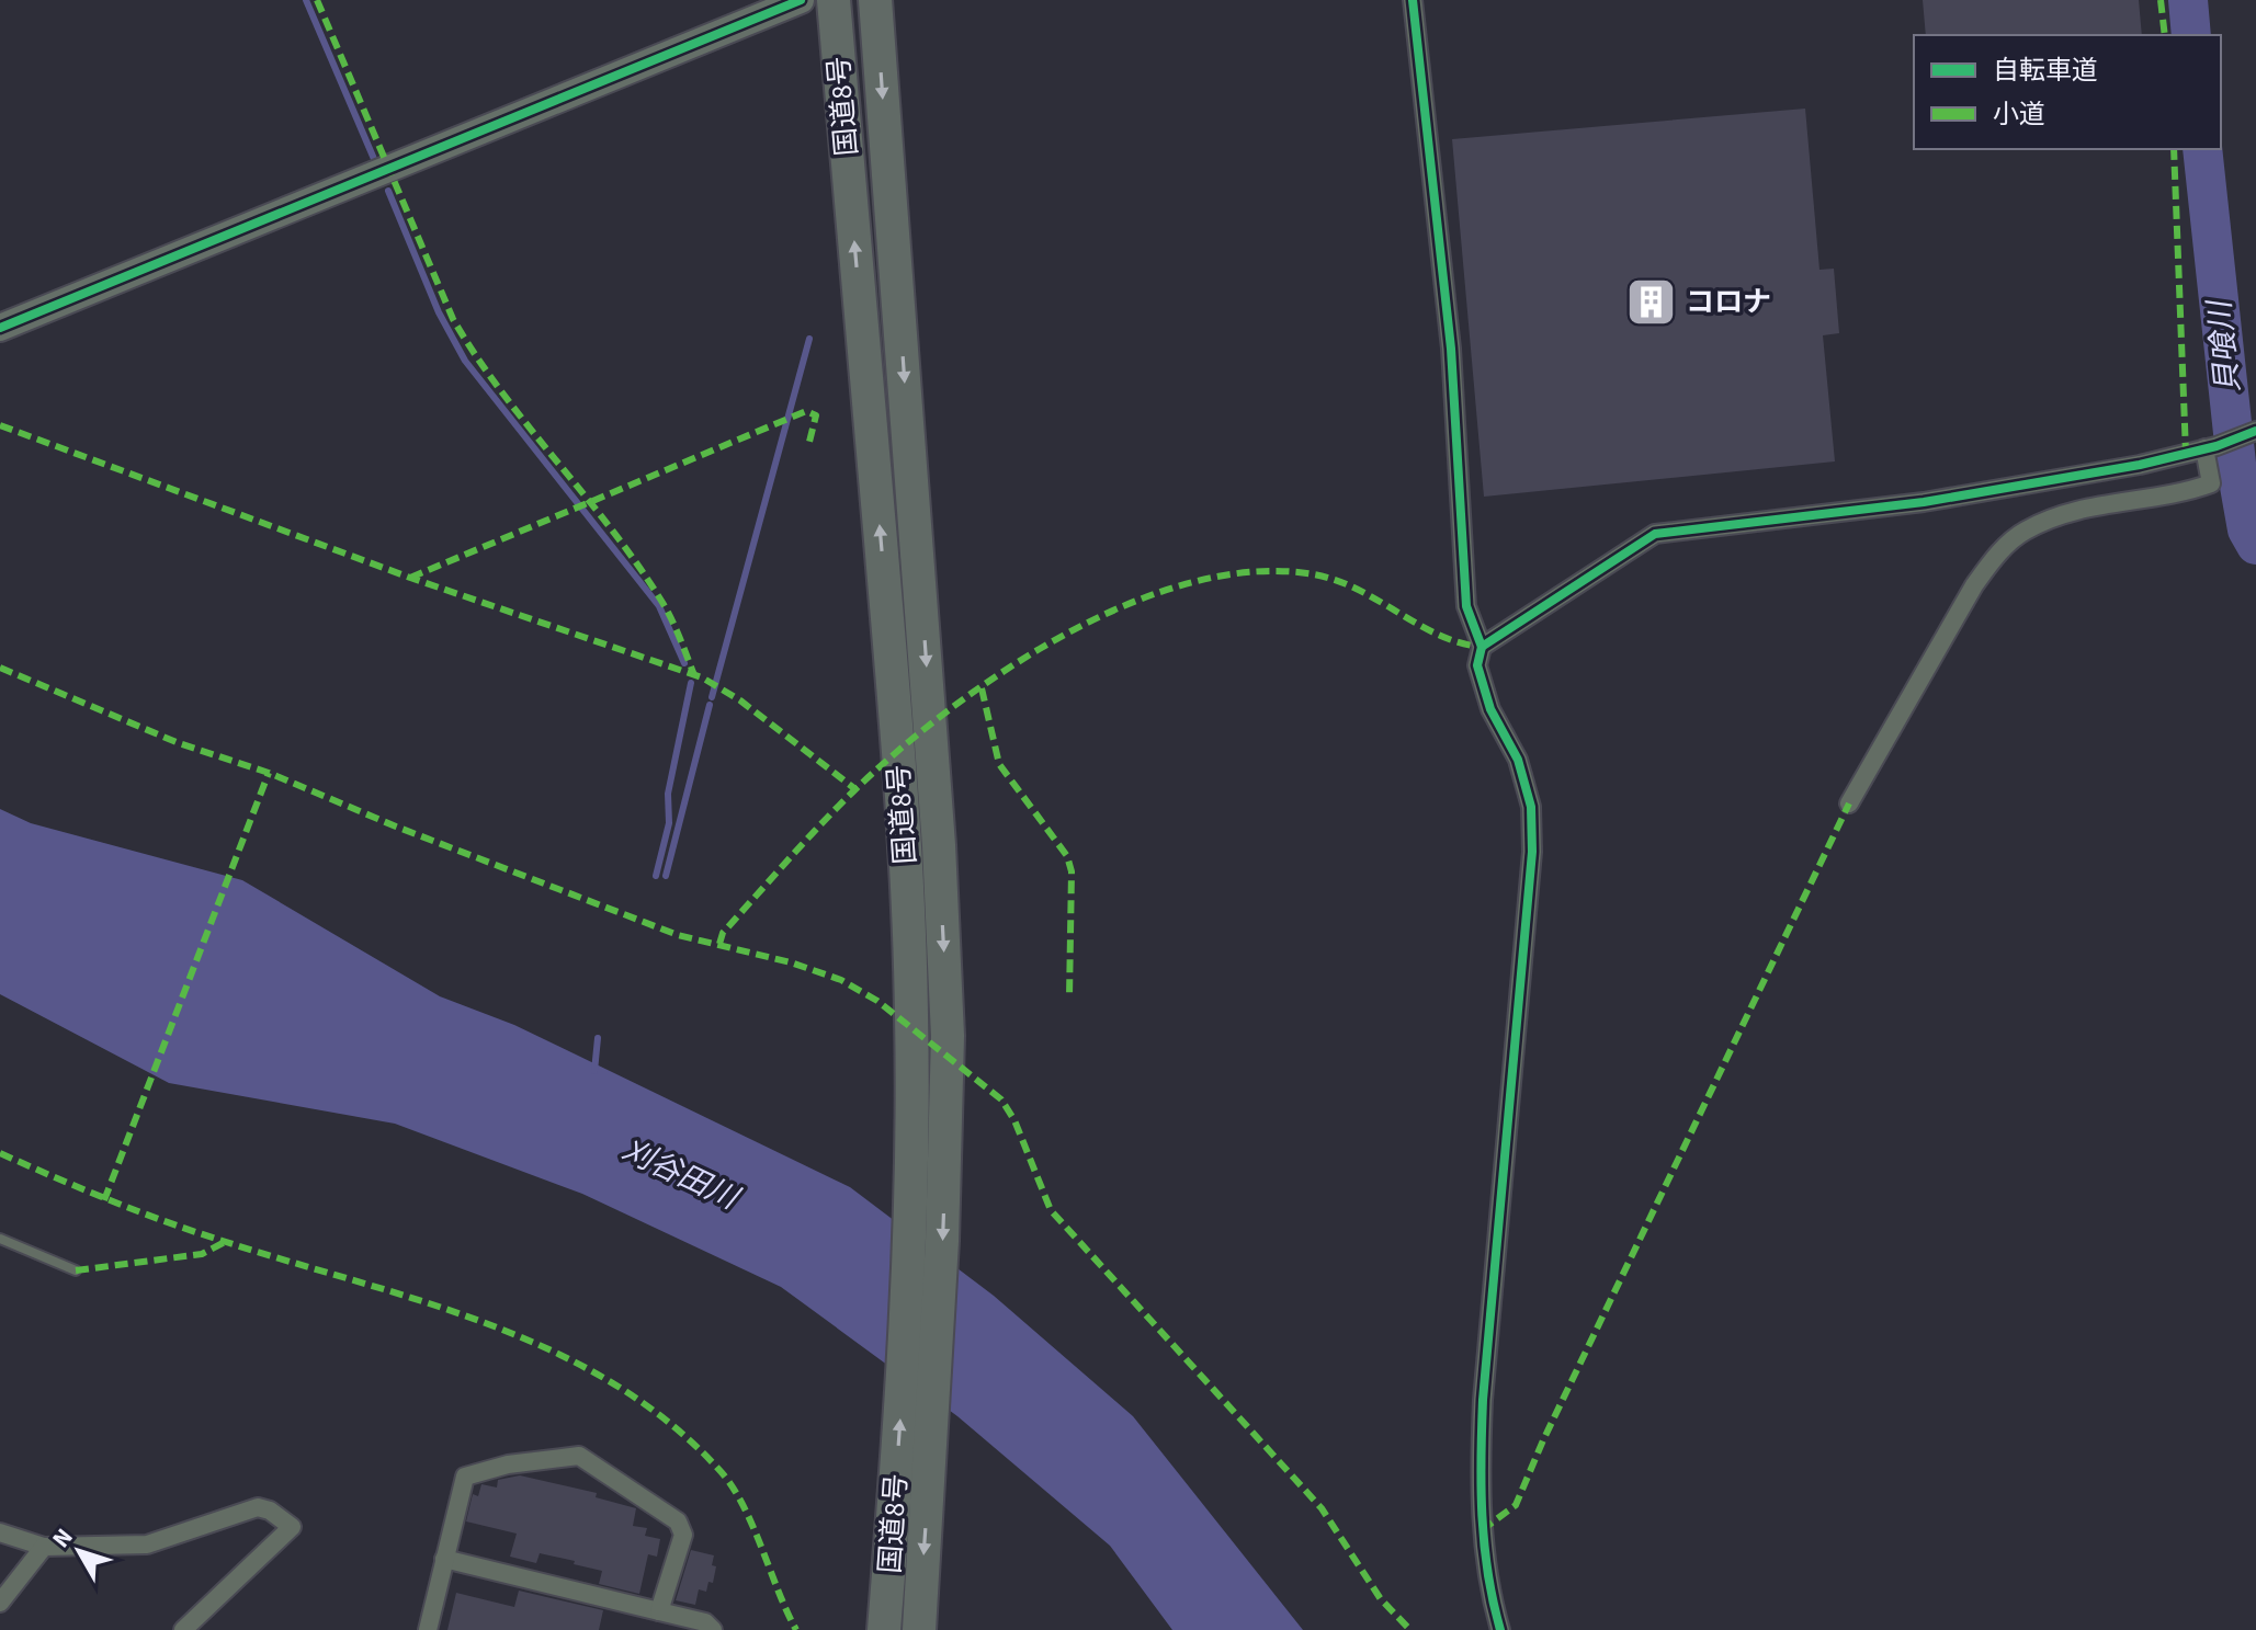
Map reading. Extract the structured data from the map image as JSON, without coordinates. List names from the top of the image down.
{
  "streets": {
    "highway": ["国道8号"]
  },
  "water": ["貝喰川", "刈谷田川"],
  "places": {
    "building": ["コロナ"]
  },
  "legend": ["自転車道", "小道"],
  "north": "top left"
}
